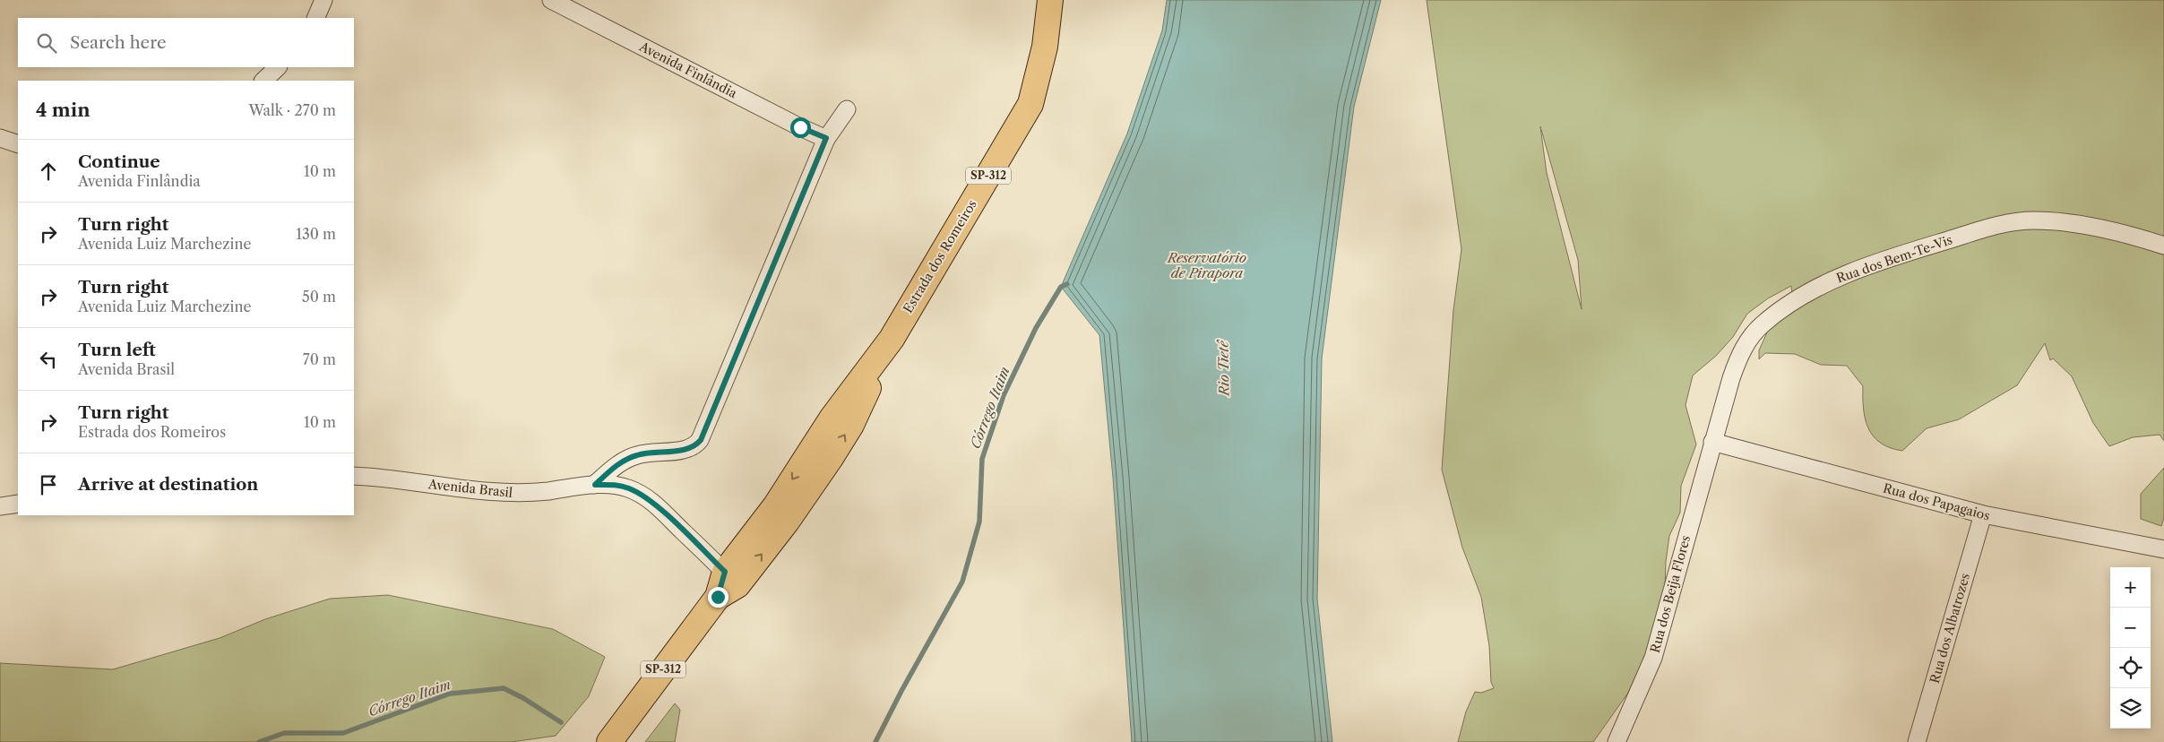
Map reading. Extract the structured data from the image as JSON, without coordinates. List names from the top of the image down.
{
  "streets": {
    "main road": ["SP-312", "Estrada dos Romeiros"],
    "street": [
      "Avenida Finlândia",
      "Rua dos Bem-Te-Vis",
      "Avenida Brasil",
      "Rua dos Papagaios",
      "Rua dos Beija Flores",
      "Rua dos Albatrozes"
    ]
  },
  "crossings": [
    ["Estrada dos Romeiros", "Avenida Brasil"],
    ["Rua dos Bem-Te-Vis", "Rua dos Papagaios"],
    ["Rua dos Bem-Te-Vis", "Rua dos Beija Flores"],
    ["Rua dos Papagaios", "Rua dos Beija Flores"],
    ["Rua dos Papagaios", "Rua dos Albatrozes"]
  ],
  "water": ["Reservatório de Pirapora", "Rio Tietê", "Córrego Itaim"],
  "page": {
    "search": "Search here",
    "heading": ["4 min", "Walk · 270 m"],
    "list": [
      ["Continue", "Avenida Finlândia", "10 m"],
      ["Turn right", "Avenida Luiz Marchezine", "130 m"],
      ["Turn right", "Avenida Luiz Marchezine", "50 m"],
      ["Turn left", "Avenida Brasil", "70 m"],
      ["Turn right", "Estrada dos Romeiros", "10 m"],
      "Arrive at destination"
    ],
    "map_buttons": ["+", "−"]
  }
}
